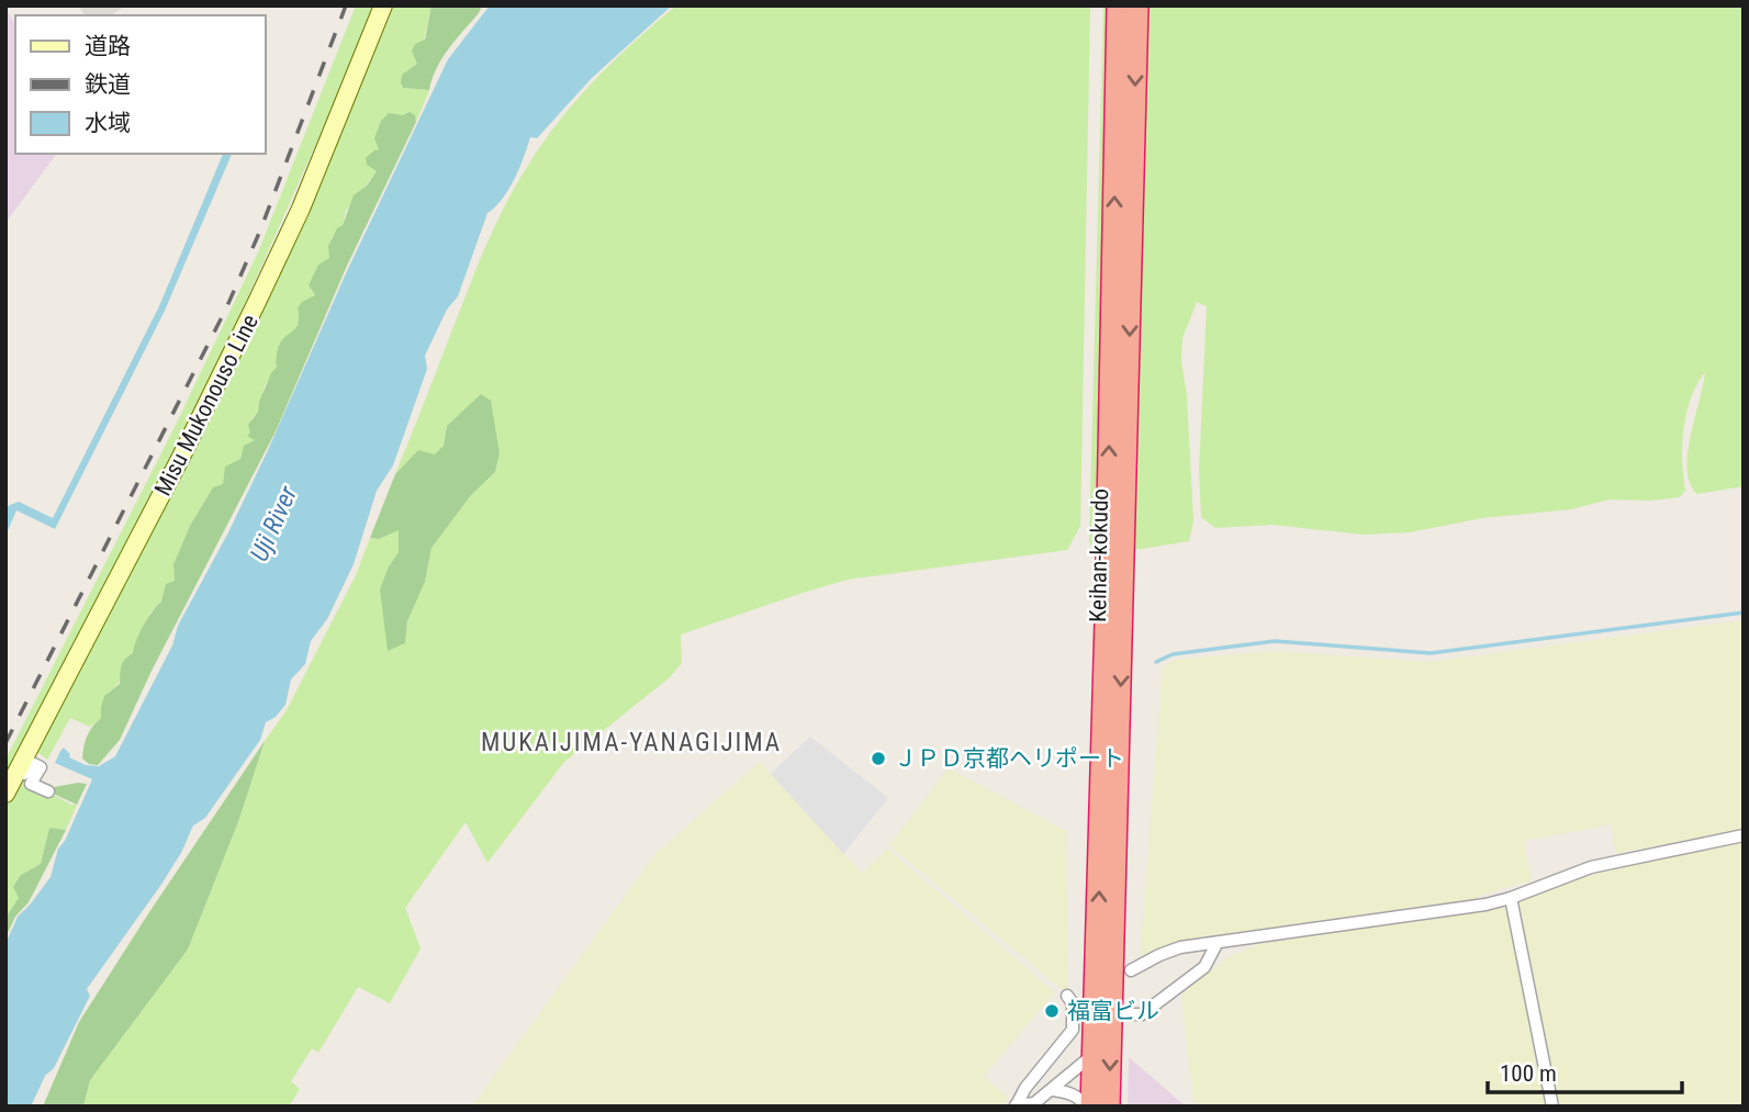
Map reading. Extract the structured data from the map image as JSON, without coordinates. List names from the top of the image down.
{
  "streets": {
    "highway": ["Keihan-kokudo"],
    "main road": ["Misu Mukonouso Line"]
  },
  "districts": ["MUKAIJIMA-YANAGIJIMA"],
  "water": ["Uji River"],
  "places": ["ＪＰＤ京都ヘリポート", "福富ビル"],
  "legend": ["道路", "鉄道", "水域"],
  "scale_bar": "100 m"
}
